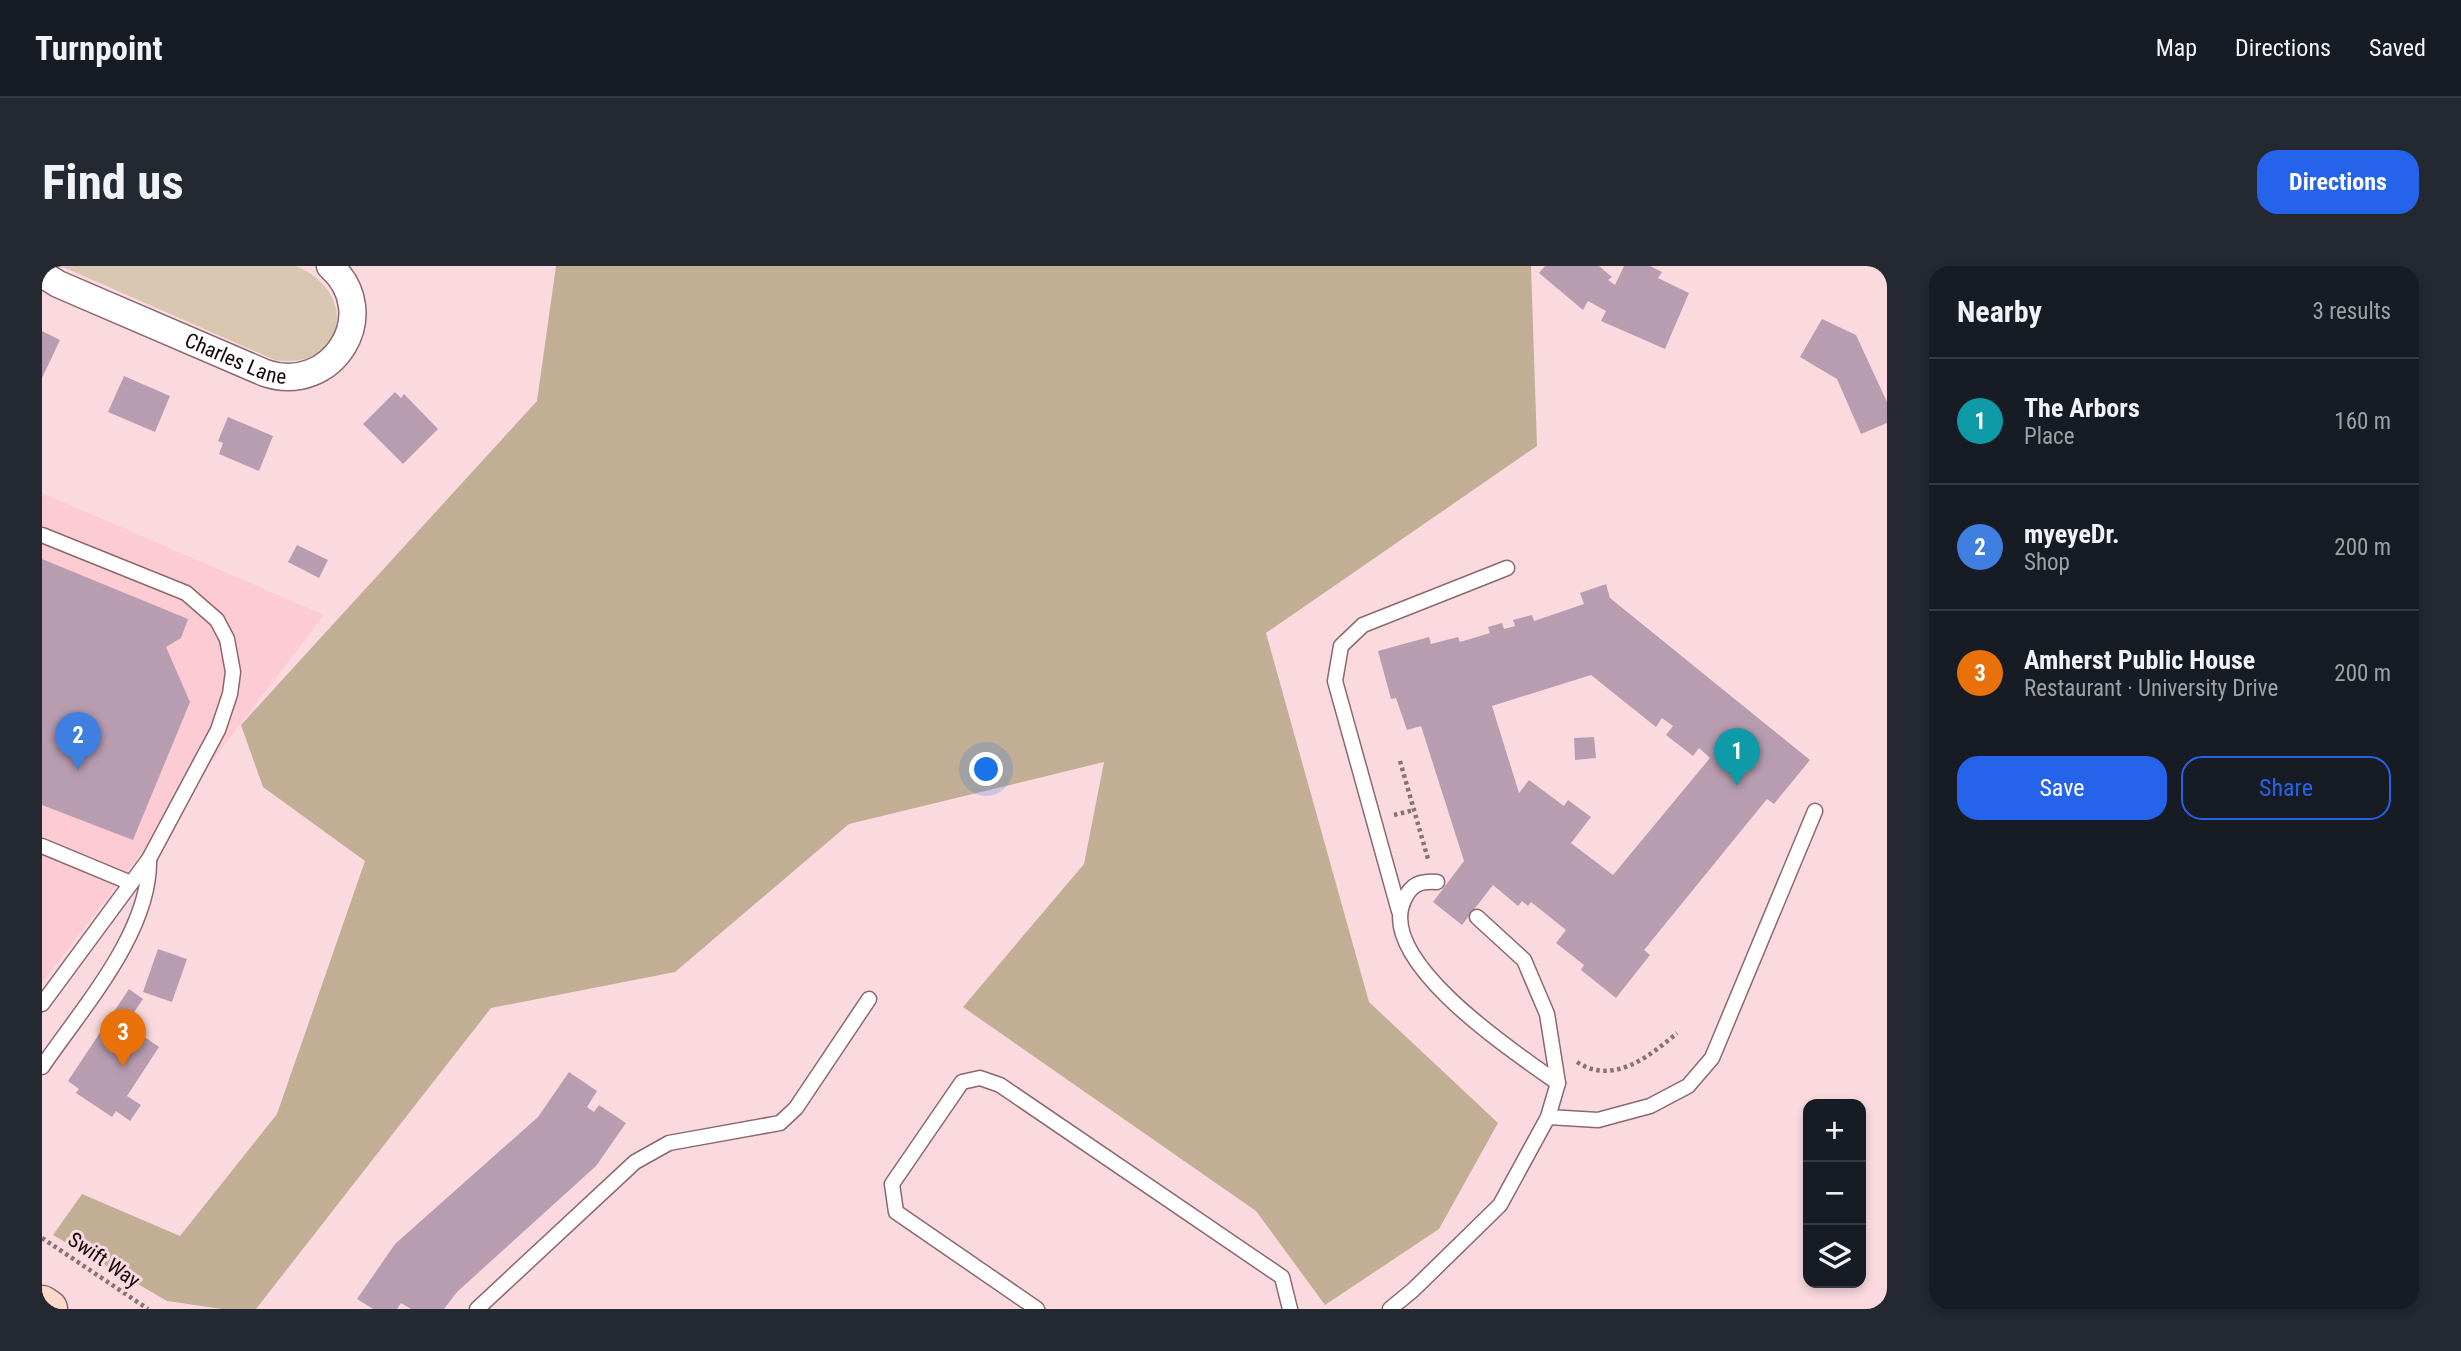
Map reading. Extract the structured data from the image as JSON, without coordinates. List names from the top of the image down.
{
  "streets": {
    "street": ["Charles Lane"],
    "path": ["Swift Way"]
  },
  "page": {
    "header": "Turnpoint",
    "nav": ["Map", "Directions", "Saved"],
    "buttons": [
      "Directions",
      ["Save", "Share"]
    ],
    "title": "Find us",
    "heading": ["Nearby", "3 results"],
    "list": [
      {
        "mark": "1",
        "name": "The Arbors",
        "note": "Place",
        "value": "160 m"
      },
      {
        "mark": "2",
        "name": "myeyeDr.",
        "note": "Shop",
        "value": "200 m"
      },
      {
        "mark": "3",
        "name": "Amherst Public House",
        "note": "Restaurant · University Drive",
        "value": "200 m"
      }
    ],
    "pins": ["2", "1", "3"],
    "map_buttons": ["+", "−"]
  }
}
